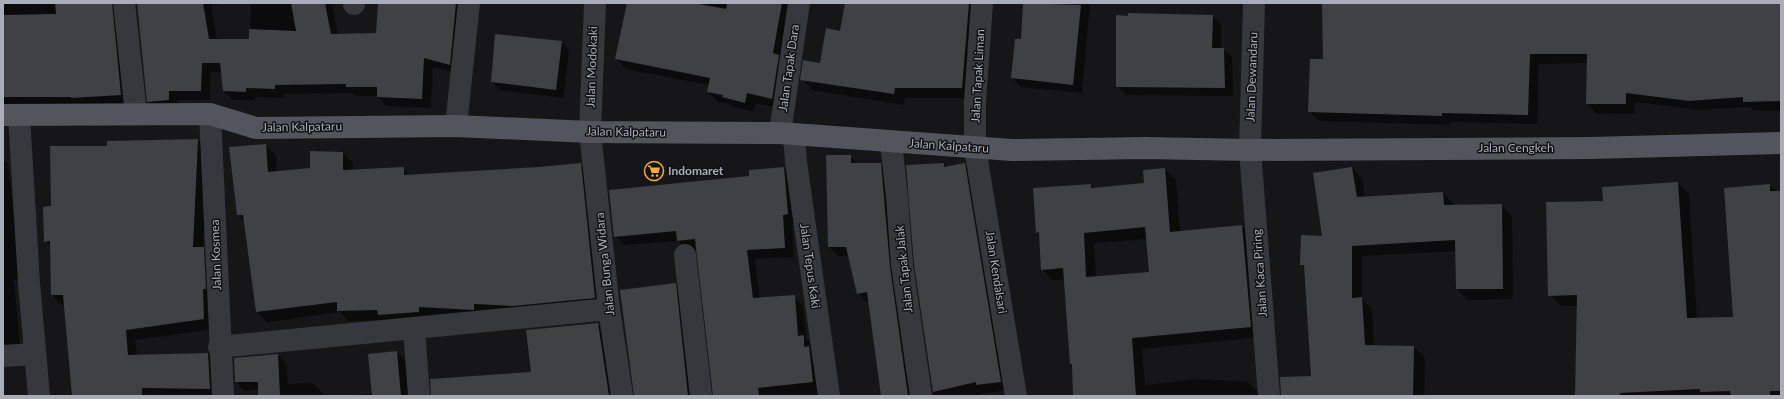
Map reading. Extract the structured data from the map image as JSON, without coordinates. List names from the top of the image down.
{
  "streets": {
    "main road": ["Jalan Kalpataru", "Jalan Cengkeh"],
    "street": [
      "Jalan Modokaki",
      "Jalan Tapak Dara",
      "Jalan Tapak Liman",
      "Jalan Dewandaru",
      "Jalan Kosmea",
      "Jalan Bunga Widara",
      "Jalan Tepus Kaki",
      "Jalan Tapak Jalak",
      "Jalan Kendalsari",
      "Jalan Kaca Piring"
    ]
  },
  "crossings": [
    ["Jalan Modokaki", "Jalan Kalpataru"],
    ["Jalan Modokaki", "Jalan Bunga Widara"],
    ["Jalan Tapak Dara", "Jalan Kalpataru"],
    ["Jalan Tapak Dara", "Jalan Tepus Kaki"],
    ["Jalan Tapak Liman", "Jalan Kalpataru"],
    ["Jalan Tapak Liman", "Jalan Kendalsari"],
    ["Jalan Dewandaru", "Jalan Kalpataru"],
    ["Jalan Dewandaru", "Jalan Cengkeh"],
    ["Jalan Dewandaru", "Jalan Kaca Piring"],
    ["Jalan Kalpataru", "Jalan Cengkeh"],
    ["Jalan Kalpataru", "Jalan Kosmea"],
    ["Jalan Kalpataru", "Jalan Bunga Widara"],
    ["Jalan Kalpataru", "Jalan Tepus Kaki"],
    ["Jalan Kalpataru", "Jalan Tapak Jalak"],
    ["Jalan Kalpataru", "Jalan Kendalsari"],
    ["Jalan Kalpataru", "Jalan Kaca Piring"],
    ["Jalan Cengkeh", "Jalan Kaca Piring"]
  ],
  "places": {
    "supermarket": ["Indomaret"]
  }
}
